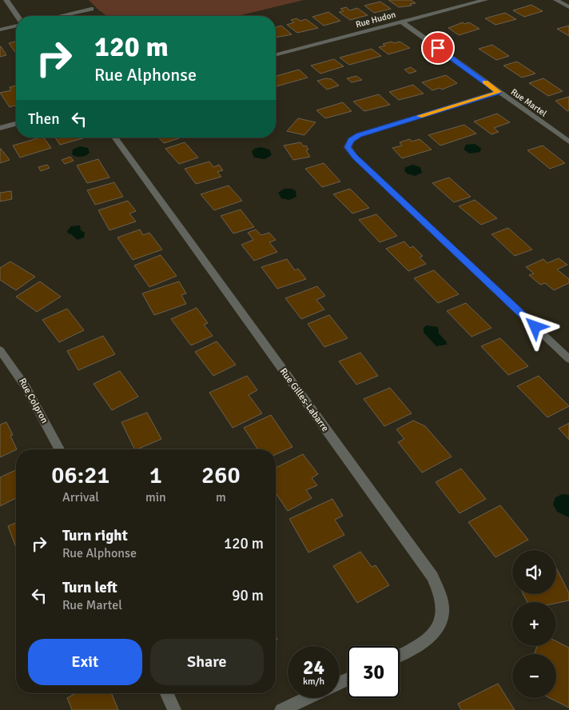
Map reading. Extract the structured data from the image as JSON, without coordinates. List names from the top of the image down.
{
  "streets": {
    "street": [
      "Rue Hudon",
      "Rue Martel",
      "Rue Gilles-Labarre",
      "Rue Colpron"
    ]
  },
  "crossings": [
    ["Rue Hudon", "Rue Martel"]
  ],
  "page": {
    "turn": ["120 m", "Rue Alphonse"],
    "then": "Then",
    "eta": [
      "06:21",
      "Arrival",
      "1",
      "min",
      "260",
      "m"
    ],
    "list": [
      {
        "name": "Turn right",
        "note": "Rue Alphonse",
        "value": "120 m"
      },
      {
        "name": "Turn left",
        "note": "Rue Martel",
        "value": "90 m"
      }
    ],
    "map_buttons": ["+", "−"],
    "buttons": ["Exit", "Share"],
    "speed": "24 km/h",
    "limit": "30"
  }
}
